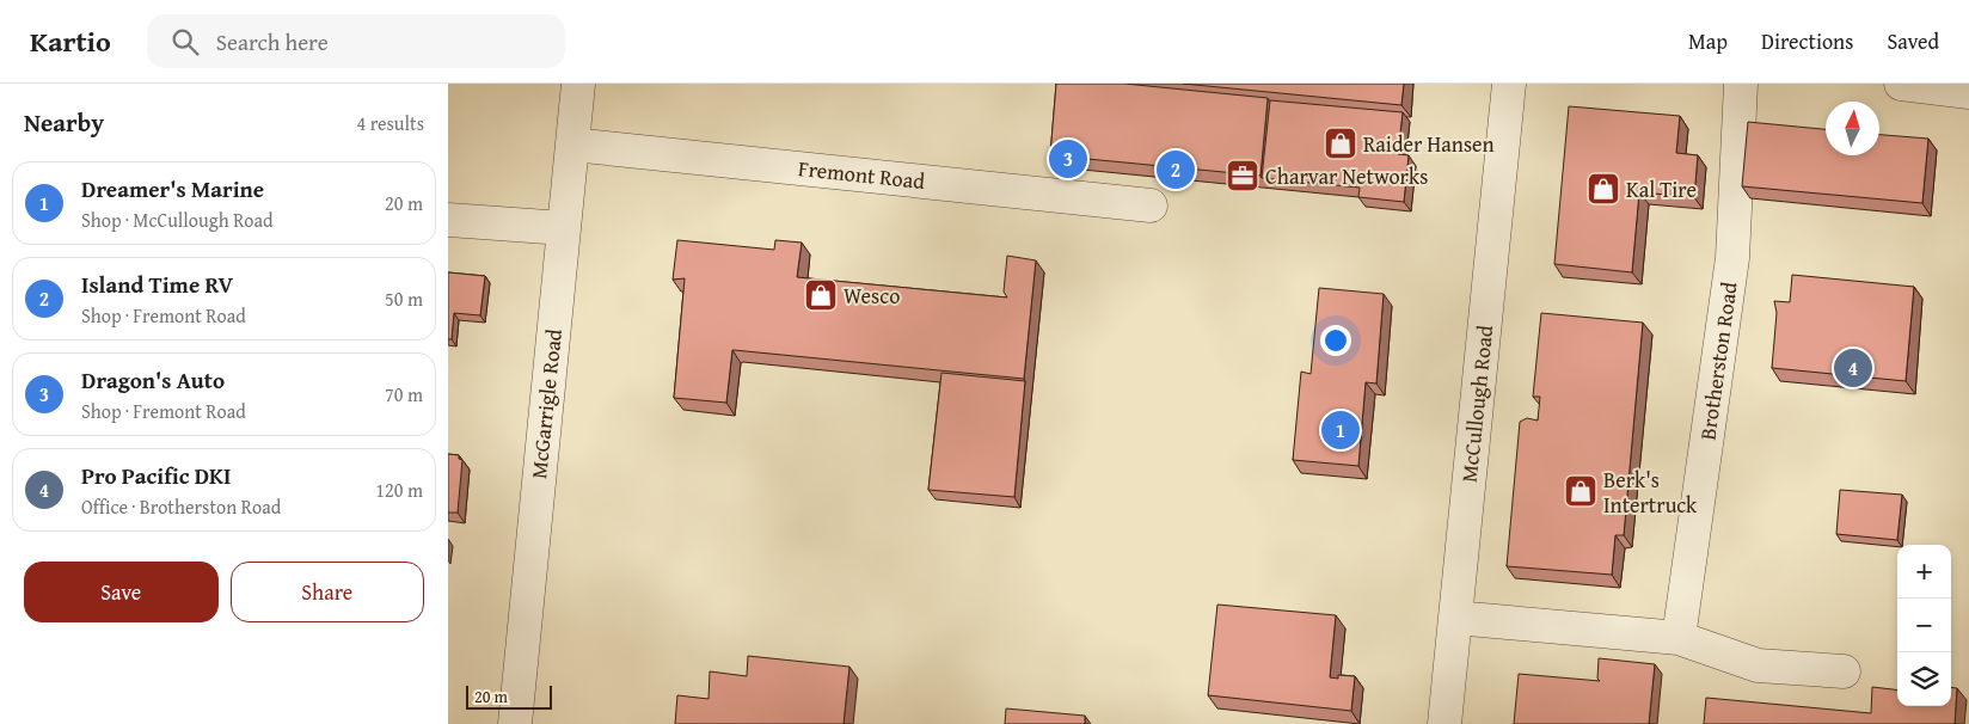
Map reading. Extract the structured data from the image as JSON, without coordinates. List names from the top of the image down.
{
  "streets": {
    "street": [
      "Fremont Road",
      "Brotherston Road",
      "McGarrigle Road",
      "McCullough Road"
    ]
  },
  "crossings": [
    ["Fremont Road", "McGarrigle Road"]
  ],
  "places": {
    "shop": [
      "Raider Hansen",
      "Kal Tire",
      "Wesco",
      "Berk's Intertruck"
    ],
    "office": ["Charvar Networks"]
  },
  "scale_bar": "20 m",
  "north": "top",
  "page": {
    "header": "Kartio",
    "search": "Search here",
    "nav": ["Map", "Directions", "Saved"],
    "heading": ["Nearby", "4 results"],
    "pins": [
      "3",
      "2",
      "4",
      "1"
    ],
    "list": [
      {
        "mark": "1",
        "name": "Dreamer's Marine",
        "note": "Shop · McCullough Road",
        "value": "20 m"
      },
      {
        "mark": "2",
        "name": "Island Time RV",
        "note": "Shop · Fremont Road",
        "value": "50 m"
      },
      {
        "mark": "3",
        "name": "Dragon's Auto",
        "note": "Shop · Fremont Road",
        "value": "70 m"
      },
      {
        "mark": "4",
        "name": "Pro Pacific DKI",
        "note": "Office · Brotherston Road",
        "value": "120 m"
      }
    ],
    "buttons": ["Save", "Share"],
    "map_buttons": ["+", "−"],
    "scale": "20 m"
  }
}
